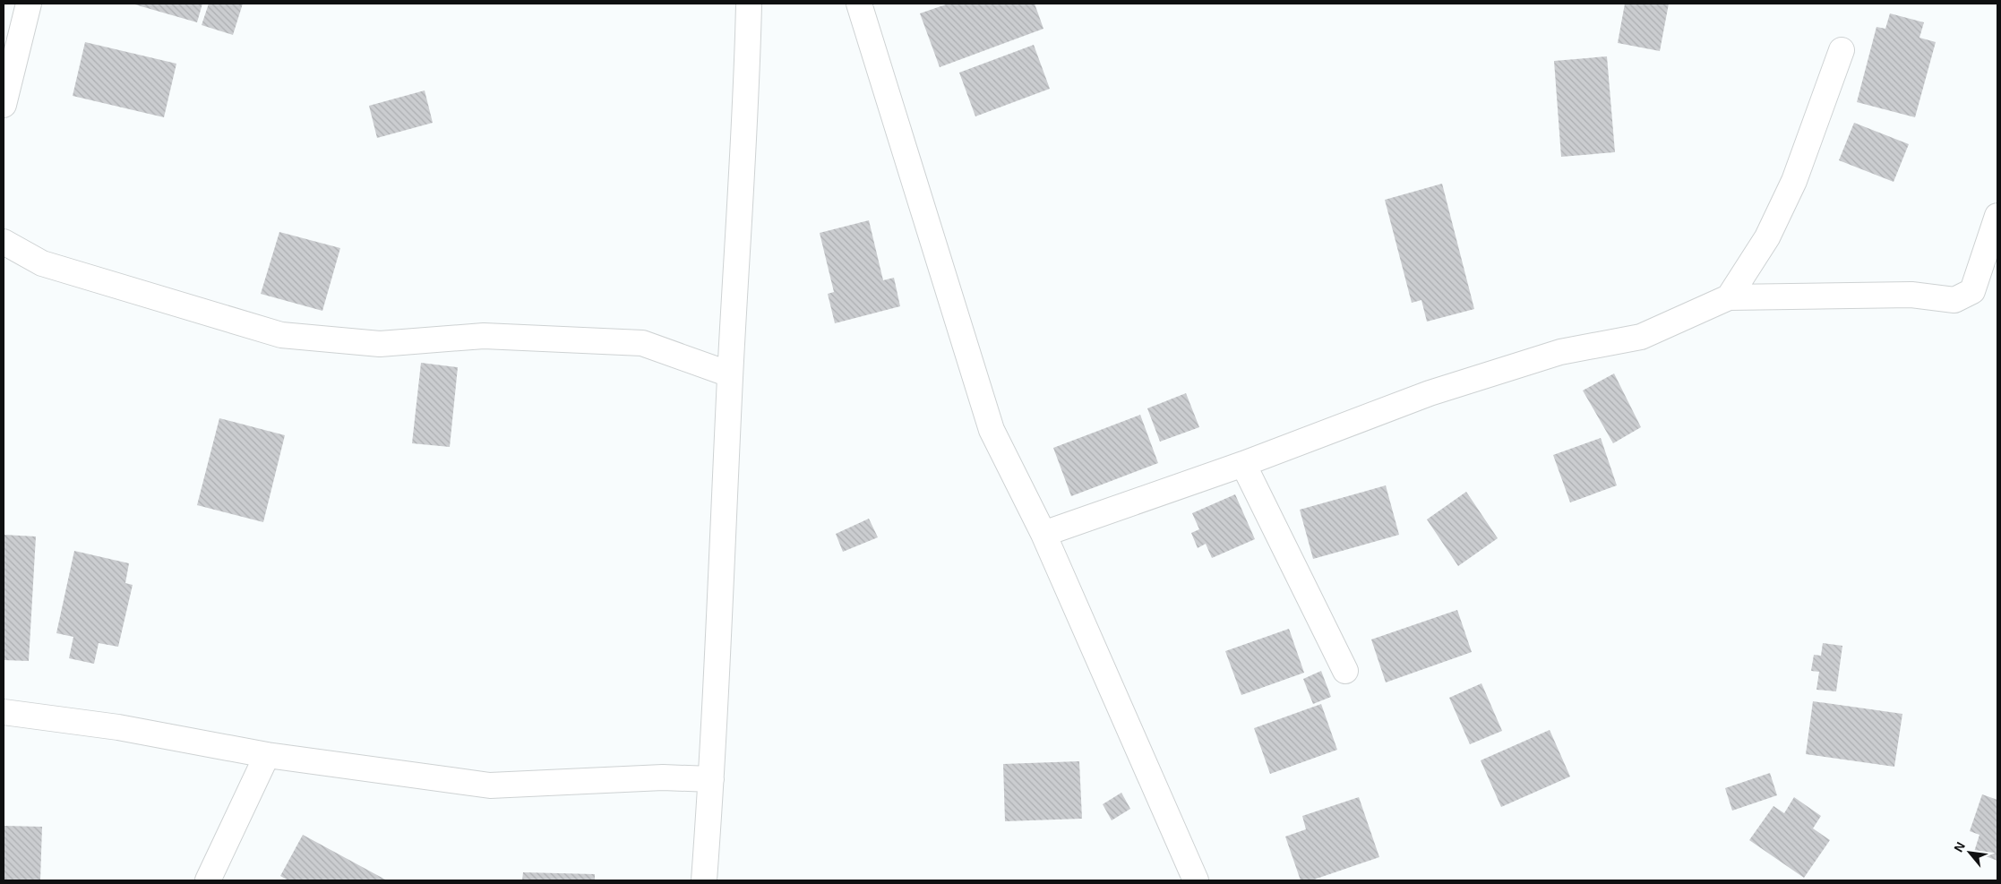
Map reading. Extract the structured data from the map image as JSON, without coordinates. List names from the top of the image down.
{
  "north": "top left"
}
